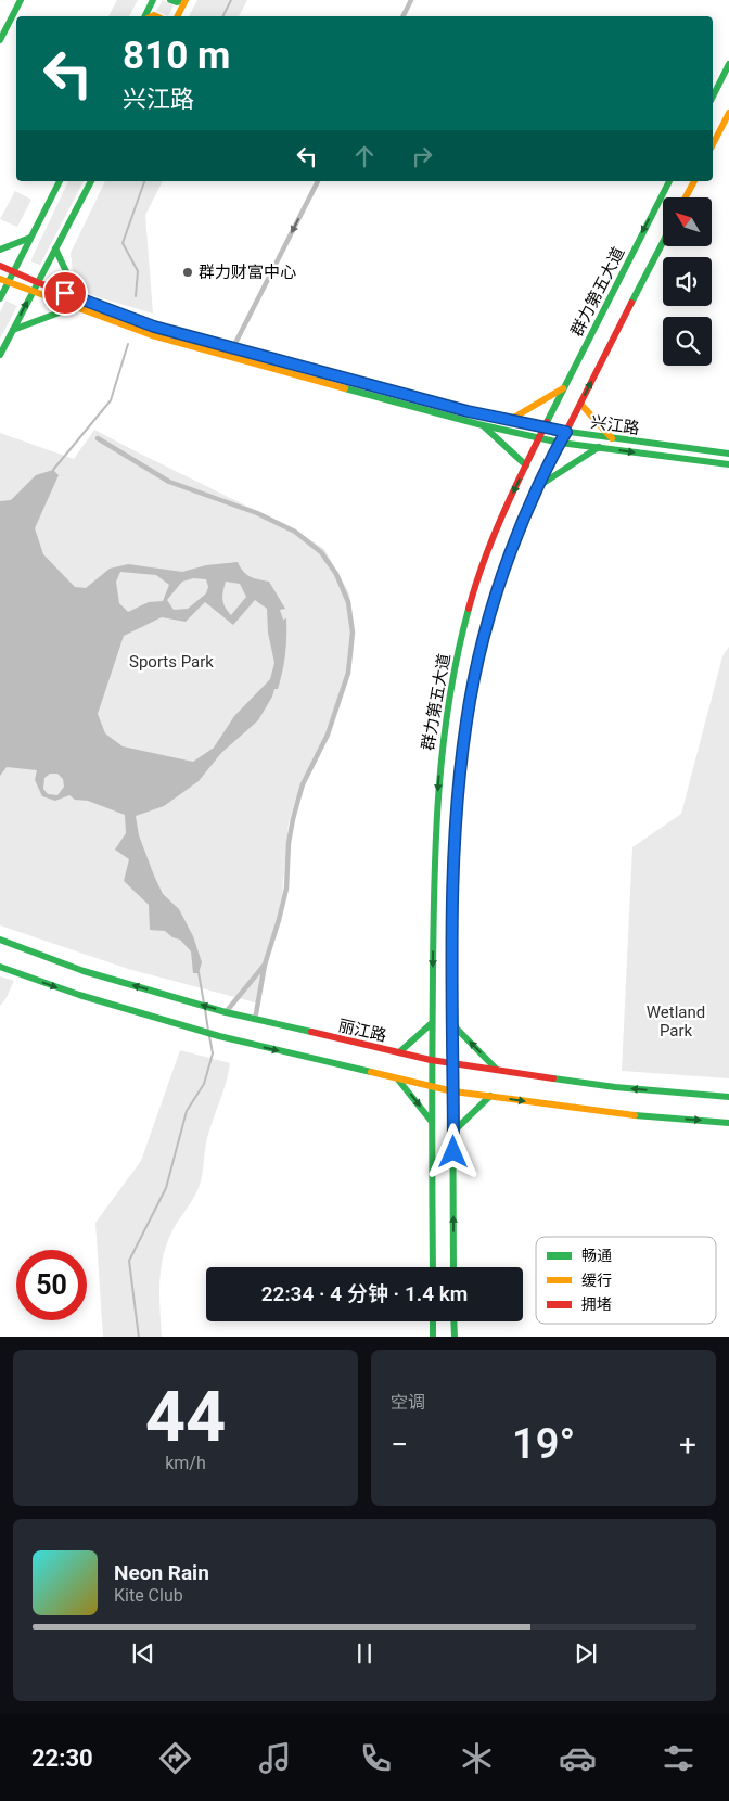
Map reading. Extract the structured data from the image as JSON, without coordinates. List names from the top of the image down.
{
  "streets": {
    "main road": ["群力第五大道", "兴江路", "丽江路"]
  },
  "crossings": [
    ["群力第五大道", "兴江路"],
    ["群力第五大道", "丽江路"]
  ],
  "parks": ["Sports Park", "Wetland Park"],
  "places": ["群力财富中心"],
  "legend": ["畅通", "缓行", "拥堵"],
  "north": "top left",
  "page": {
    "turn": ["810 m", "兴江路"],
    "limit": "50",
    "trip": "22:34 · 4 分钟 · 1.4 km",
    "tile": [
      ["44", "km/h"],
      "空调"
    ],
    "heat": ["−", "19°", "+"],
    "song": ["Neon Rain", "Kite Club"],
    "tabs": "22:30"
  }
}
